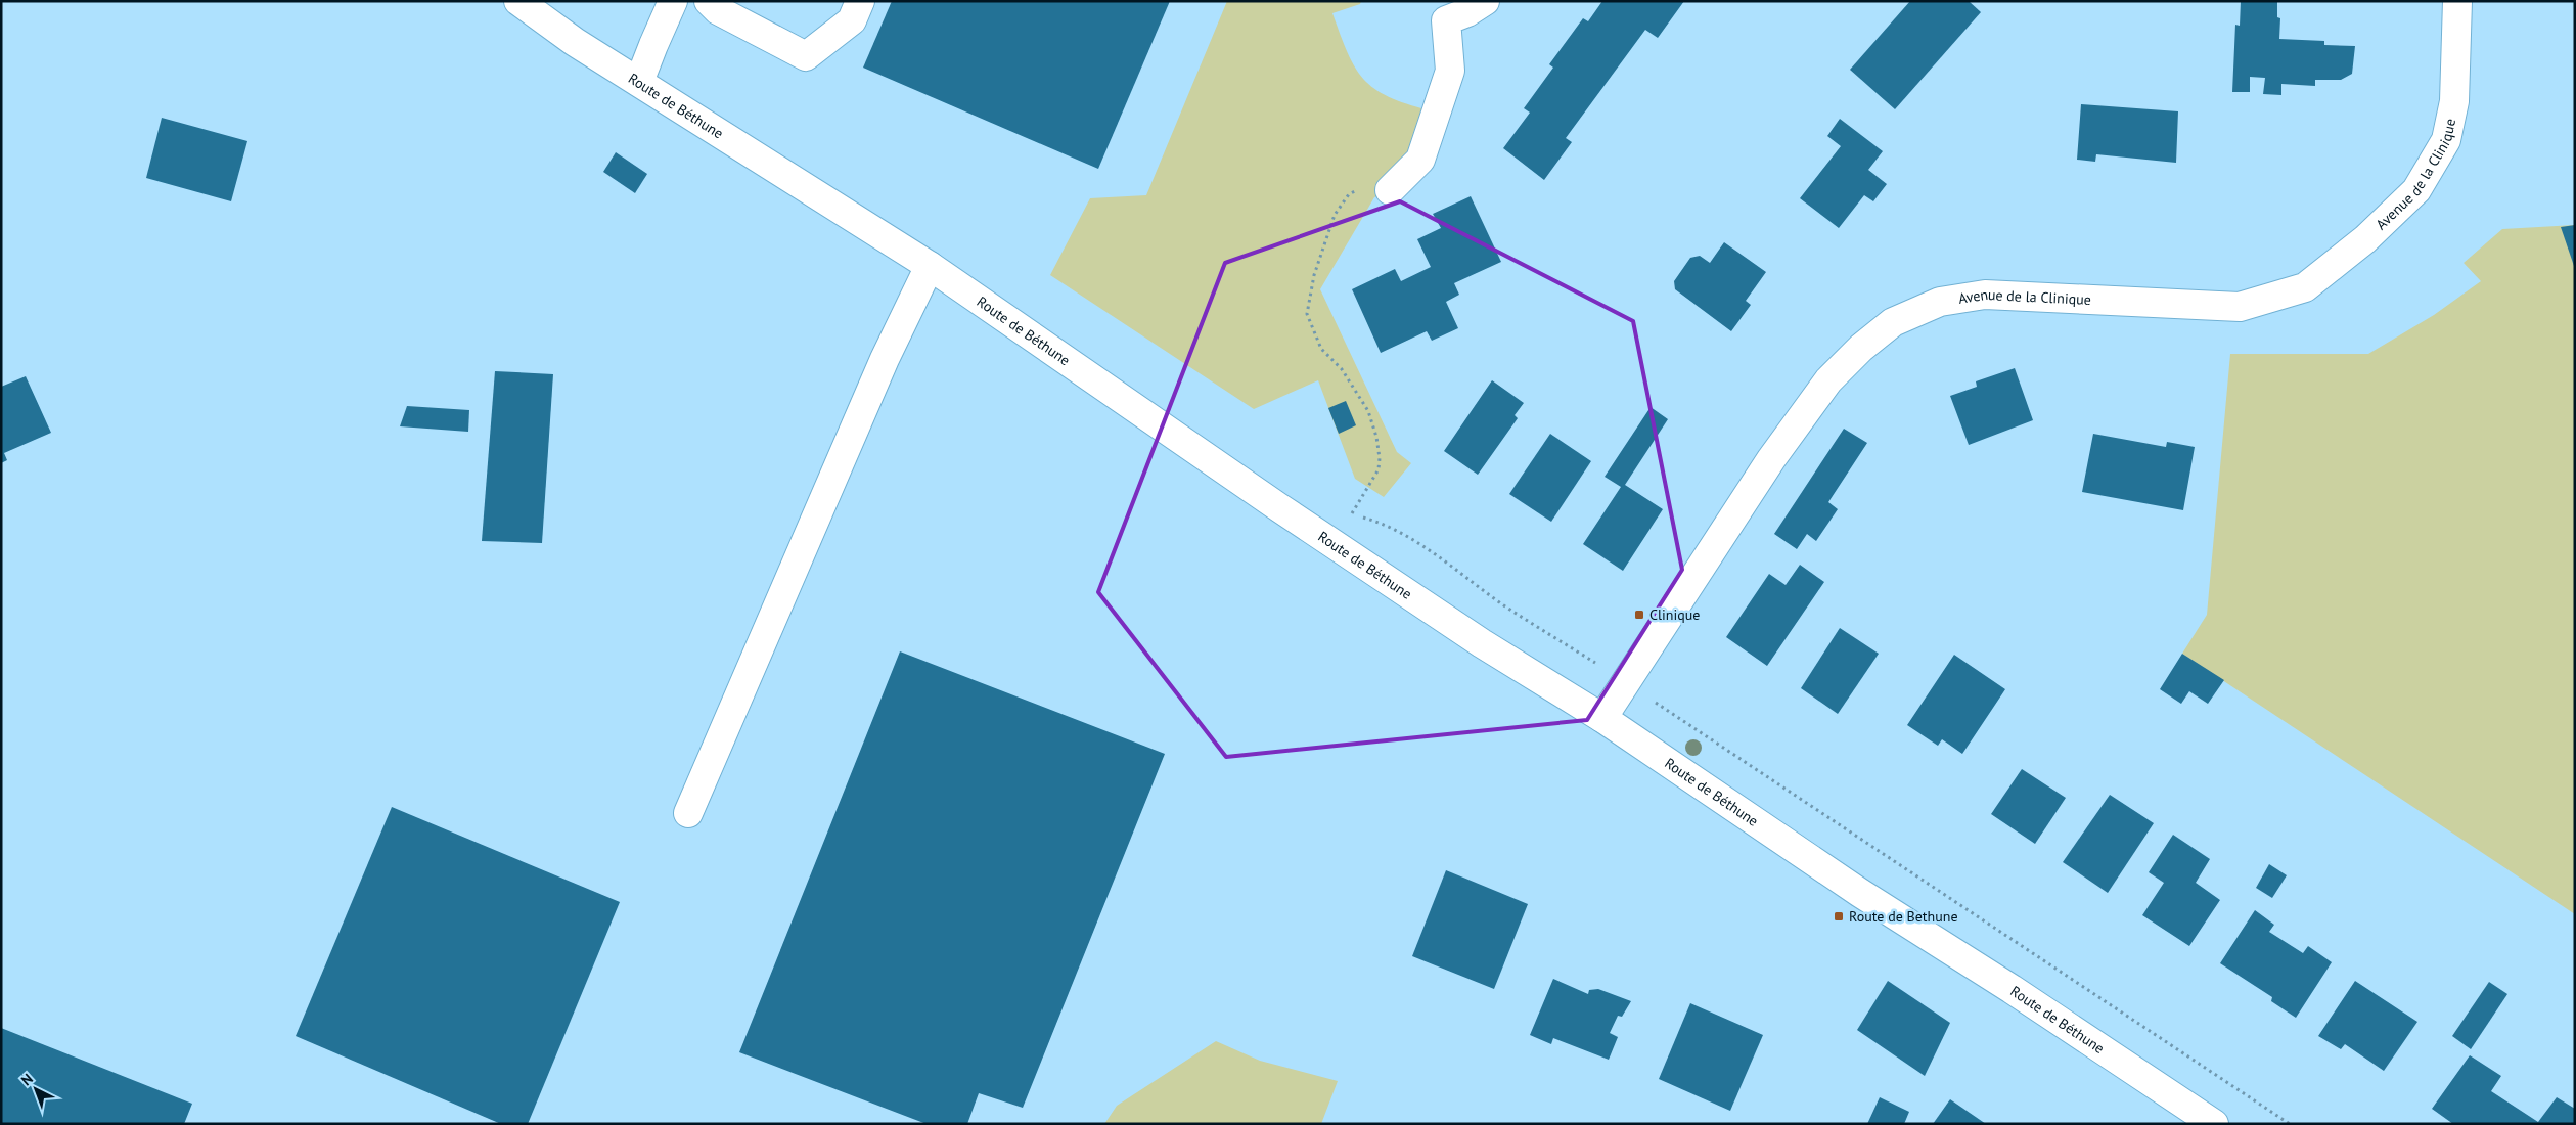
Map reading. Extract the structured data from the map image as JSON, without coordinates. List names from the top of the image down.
{
  "streets": {
    "main road": ["Route de Béthune", "Avenue de la Clinique"]
  },
  "crossings": [
    ["Route de Béthune", "Avenue de la Clinique"]
  ],
  "places": {
    "transit": ["Clinique", "Route de Bethune"]
  },
  "north": "top left"
}
